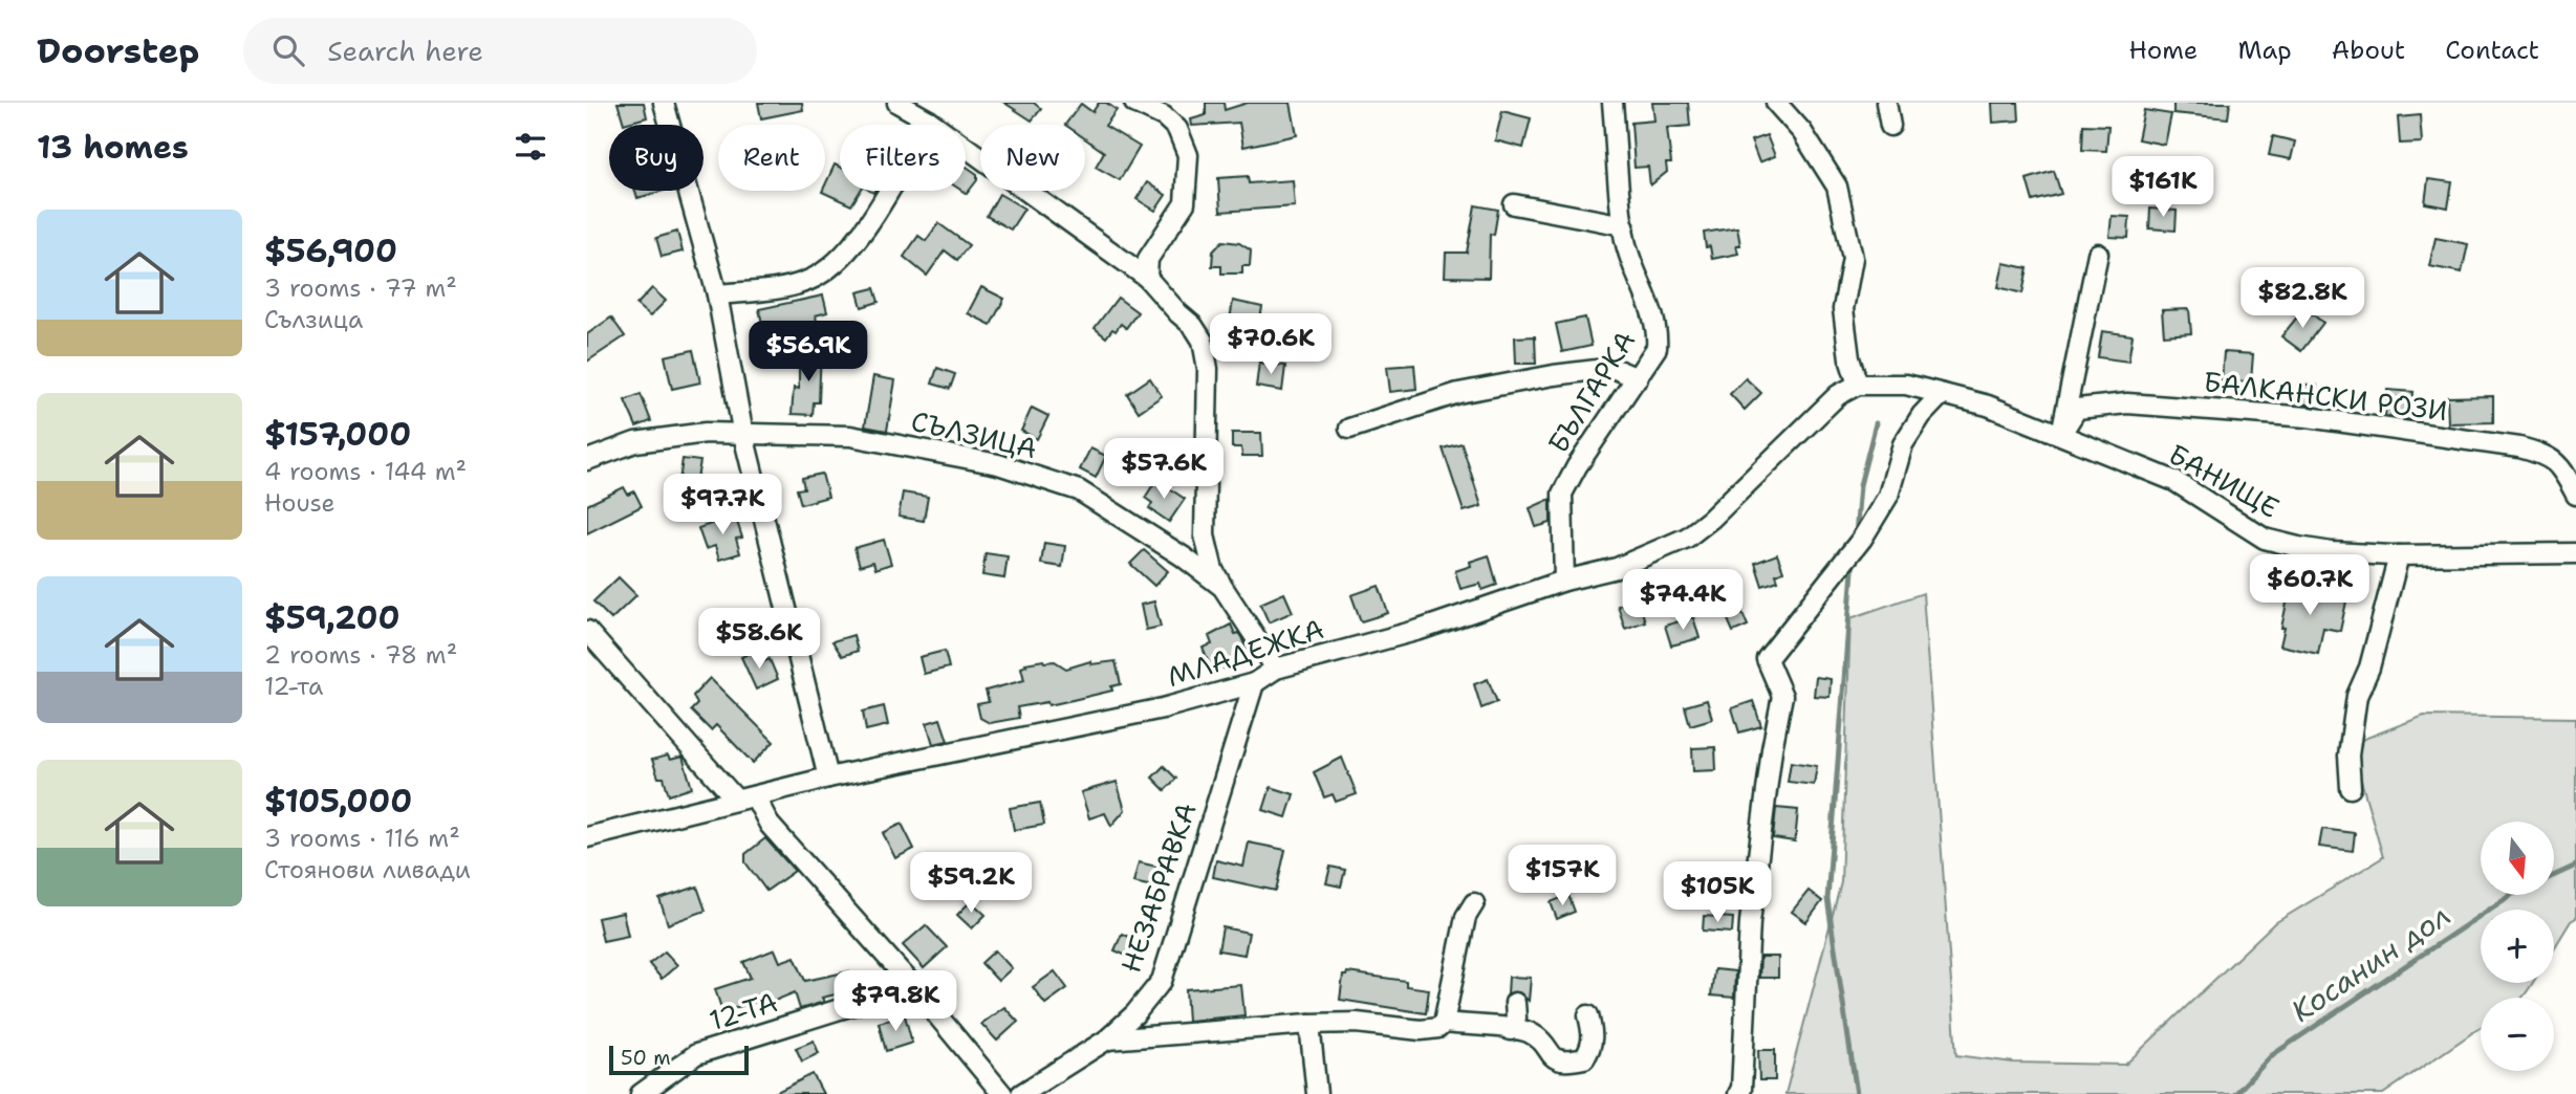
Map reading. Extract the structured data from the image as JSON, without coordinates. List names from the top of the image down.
{
  "streets": {
    "street": [
      "БЪЛГАРКА",
      "БАЛКАНСКИ РОЗИ",
      "СЪЛЗИЦА",
      "БАНИЩЕ",
      "МЛАДЕЖКА",
      "НЕЗАБРАВКА",
      "12-ТА"
    ]
  },
  "crossings": [
    ["БЪЛГАРКА", "МЛАДЕЖКА"],
    ["БАЛКАНСКИ РОЗИ", "БАНИЩЕ"],
    ["СЪЛЗИЦА", "МЛАДЕЖКА"],
    ["БАНИЩЕ", "МЛАДЕЖКА"],
    ["МЛАДЕЖКА", "НЕЗАБРАВКА"]
  ],
  "water": ["Косанин дол"],
  "scale_bar": "50 m",
  "north": "bottom",
  "page": {
    "header": "Doorstep",
    "search": "Search here",
    "nav": [
      "Home",
      "Map",
      "About",
      "Contact"
    ],
    "heading": "13 homes",
    "chip": [
      "Buy",
      "Rent",
      "Filters",
      "New"
    ],
    "price": [
      "$161K",
      "$82.8K",
      "$70.6K",
      "$56.9K",
      "$57.6K",
      "$97.7K",
      "$60.7K",
      "$74.4K",
      "$58.6K",
      "$157K",
      "$59.2K",
      "$105K",
      "$79.8K"
    ],
    "list": [
      {
        "name": "$56,900",
        "note": "3 rooms · 77 m² · Сълзица"
      },
      {
        "name": "$157,000",
        "note": "4 rooms · 144 m² · House"
      },
      {
        "name": "$59,200",
        "note": "2 rooms · 78 m² · 12-та"
      },
      {
        "name": "$105,000",
        "note": "3 rooms · 116 m² · Стоянови ливади"
      }
    ],
    "map_buttons": ["+", "−"],
    "scale": "50 m"
  }
}
